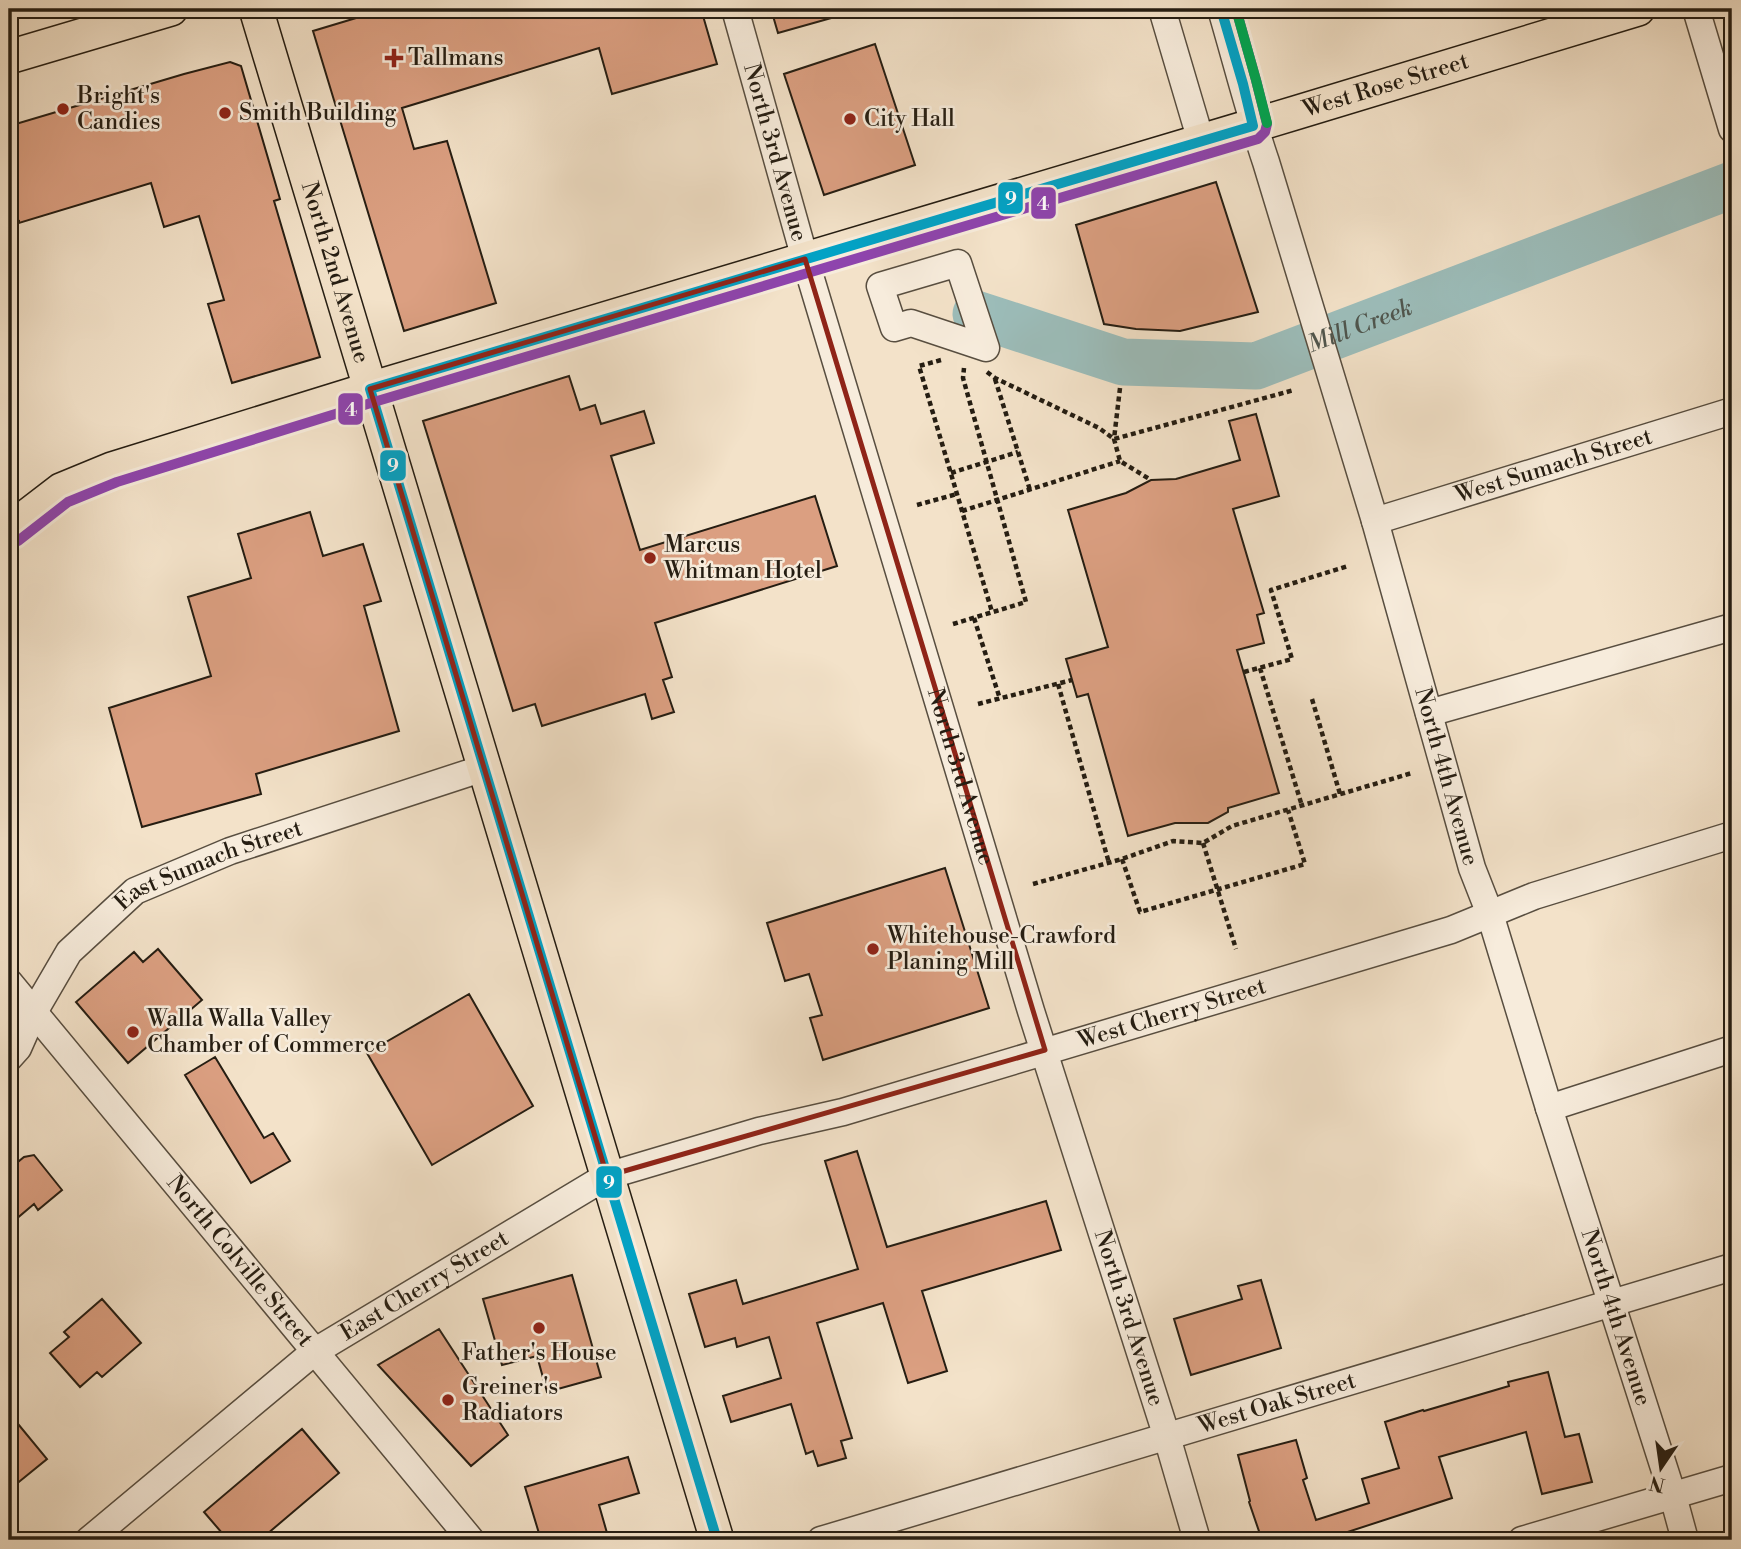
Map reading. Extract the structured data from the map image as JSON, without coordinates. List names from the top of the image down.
{
  "streets": {
    "main road": ["West Rose Street", "North 2nd Avenue"],
    "street": [
      "North 3rd Avenue",
      "West Sumach Street",
      "North 4th Avenue",
      "East Sumach Street",
      "West Cherry Street",
      "North Colville Street",
      "East Cherry Street",
      "West Oak Street"
    ]
  },
  "crossings": [
    ["West Rose Street", "North 3rd Avenue"],
    ["West Rose Street", "North 2nd Avenue"],
    ["West Rose Street", "North 4th Avenue"],
    ["North 3rd Avenue", "West Cherry Street"],
    ["North 3rd Avenue", "West Oak Street"],
    ["North 2nd Avenue", "East Sumach Street"],
    ["North 2nd Avenue", "West Cherry Street"],
    ["North 2nd Avenue", "East Cherry Street"],
    ["West Sumach Street", "North 4th Avenue"],
    ["North 4th Avenue", "West Cherry Street"],
    ["North 4th Avenue", "West Oak Street"],
    ["East Sumach Street", "North Colville Street"],
    ["West Cherry Street", "East Cherry Street"],
    ["North Colville Street", "East Cherry Street"]
  ],
  "water": ["Mill Creek"],
  "places": {
    "health": ["Tallmans"],
    "other": [
      "Bright's Candies",
      "Smith Building",
      "City Hall",
      "Marcus Whitman Hotel",
      "Whitehouse-Crawford Planing Mill",
      "Walla Walla Valley Chamber of Commerce",
      "Father's House",
      "Greiner's Radiators"
    ]
  },
  "lines": ["transit line 9", "transit line 4"],
  "north": "bottom"
}
